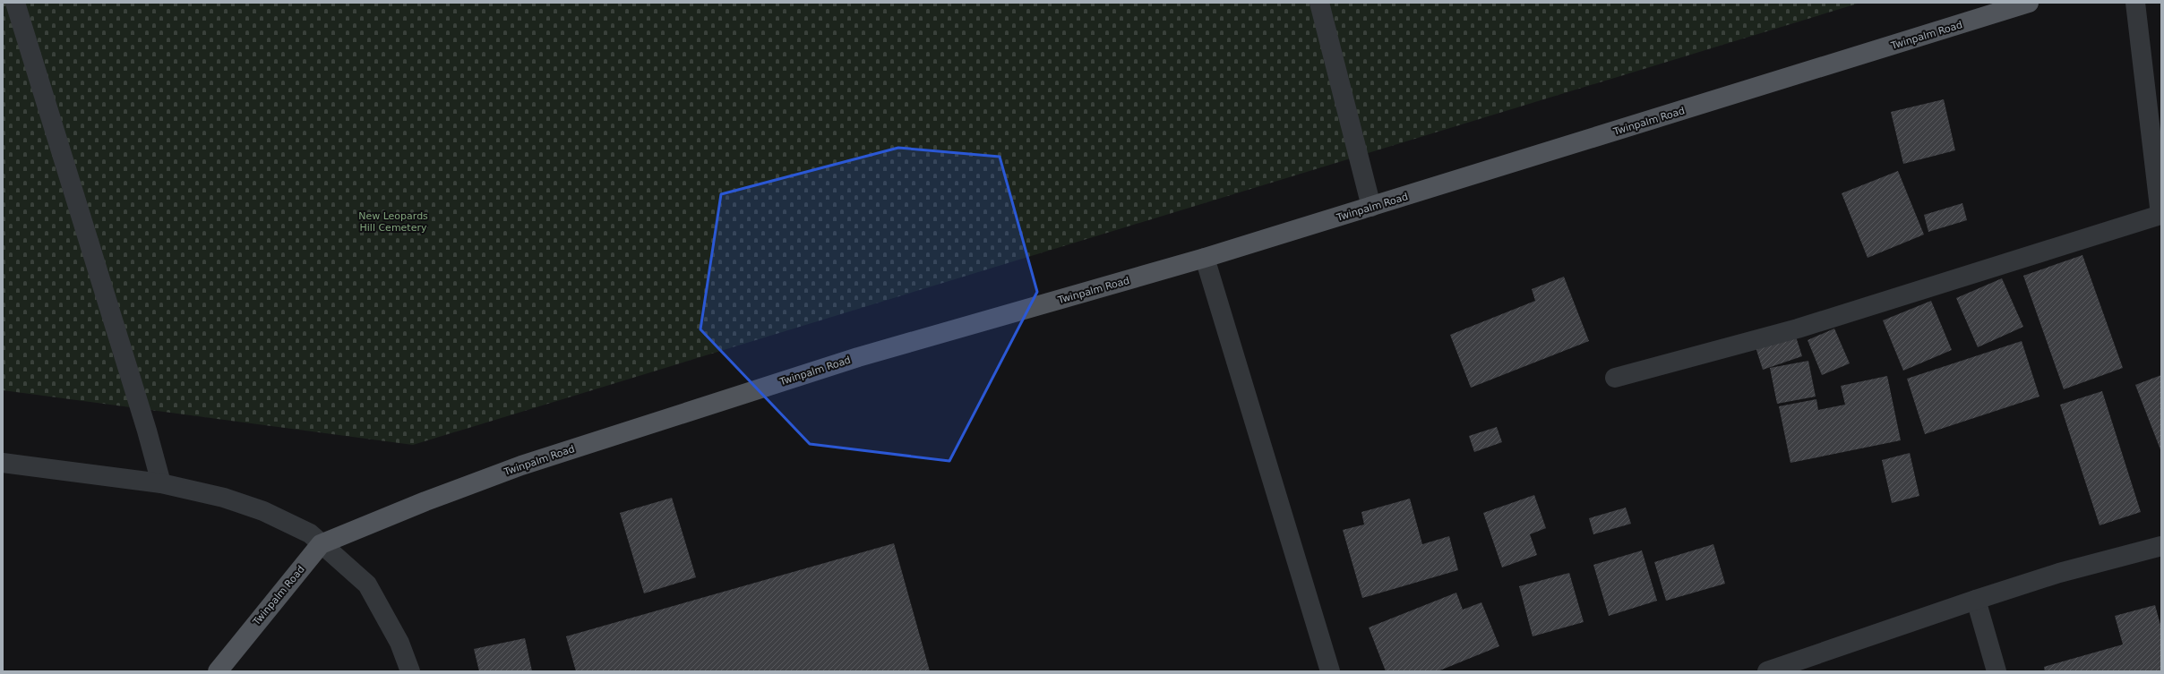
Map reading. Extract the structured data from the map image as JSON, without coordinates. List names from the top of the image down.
{
  "streets": {
    "main road": ["Twinpalm Road"]
  },
  "parks": ["New Leopards Hill Cemetery"]
}
